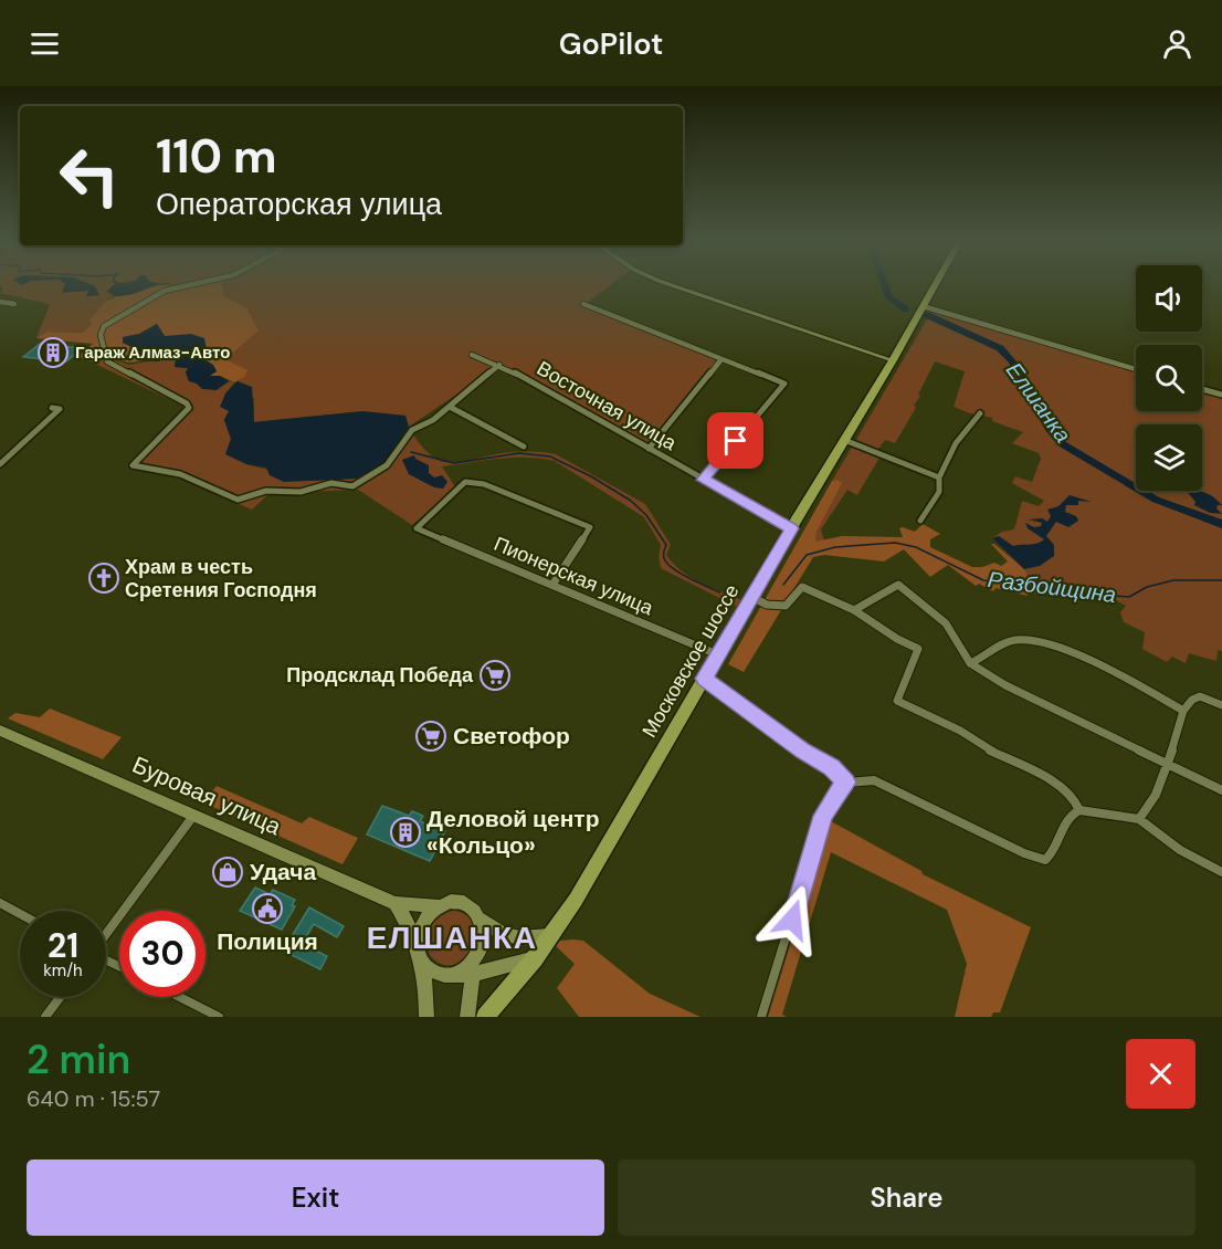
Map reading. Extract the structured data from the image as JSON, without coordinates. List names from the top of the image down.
{
  "streets": {
    "main road": ["Московское шоссе", "Буровая улица"],
    "street": ["Восточная улица", "Пионерская улица"]
  },
  "crossings": [
    ["Восточная улица", "Московское шоссе"],
    ["Пионерская улица", "Московское шоссе"],
    ["Московское шоссе", "Буровая улица"]
  ],
  "districts": ["ЕЛШАНКА"],
  "water": ["Елшанка", "Разбойщина"],
  "places": {
    "building": ["Гараж Алмаз-Авто", "Деловой центр «Кольцо»"],
    "church": ["Храм в честь Сретения Господня"],
    "supermarket": ["Продсклад Победа", "Светофор"],
    "shop": ["Удача"],
    "public building": ["Полиция"]
  },
  "page": {
    "header": "GoPilot",
    "turn": ["110 m", "Операторская улица"],
    "speed": "21 km/h",
    "limit": "30",
    "heading": ["2 min", "640 m · 15:57"],
    "buttons": ["Exit", "Share"]
  }
}
